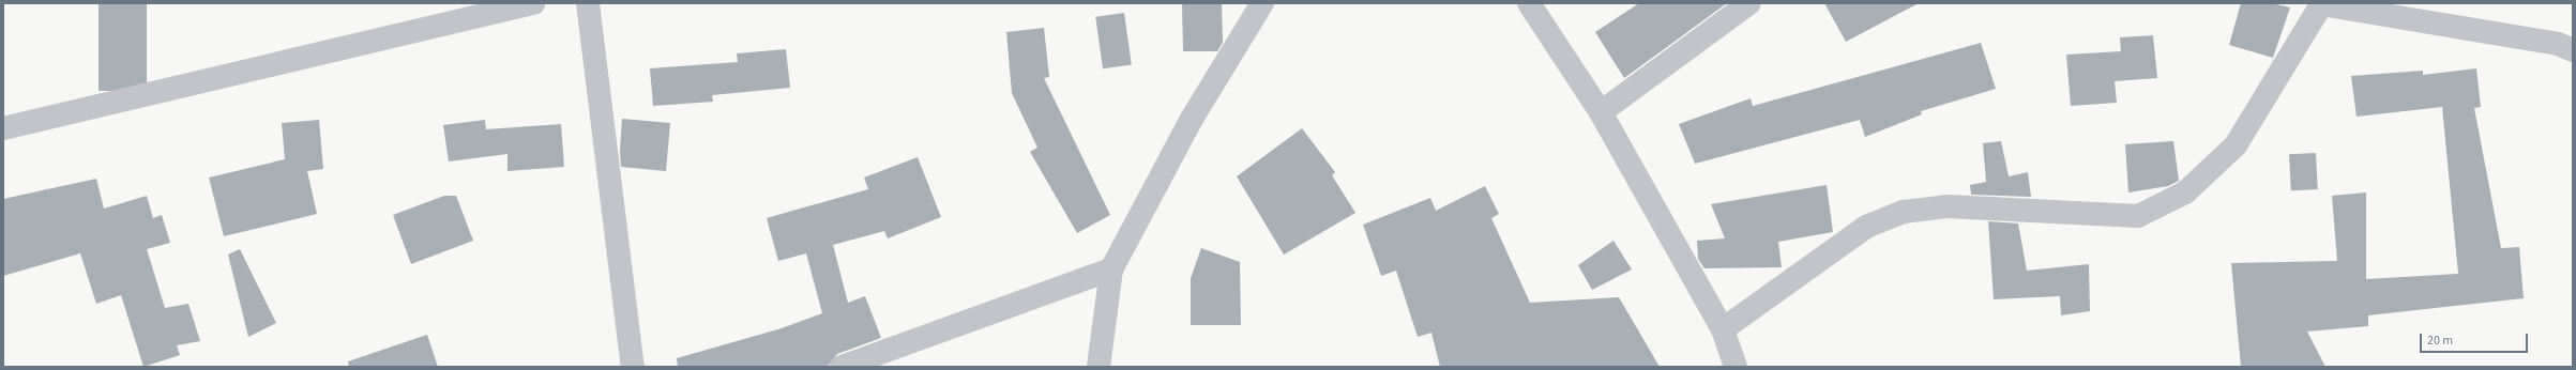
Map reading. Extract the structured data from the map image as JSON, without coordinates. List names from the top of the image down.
{
  "scale_bar": "20 m"
}
